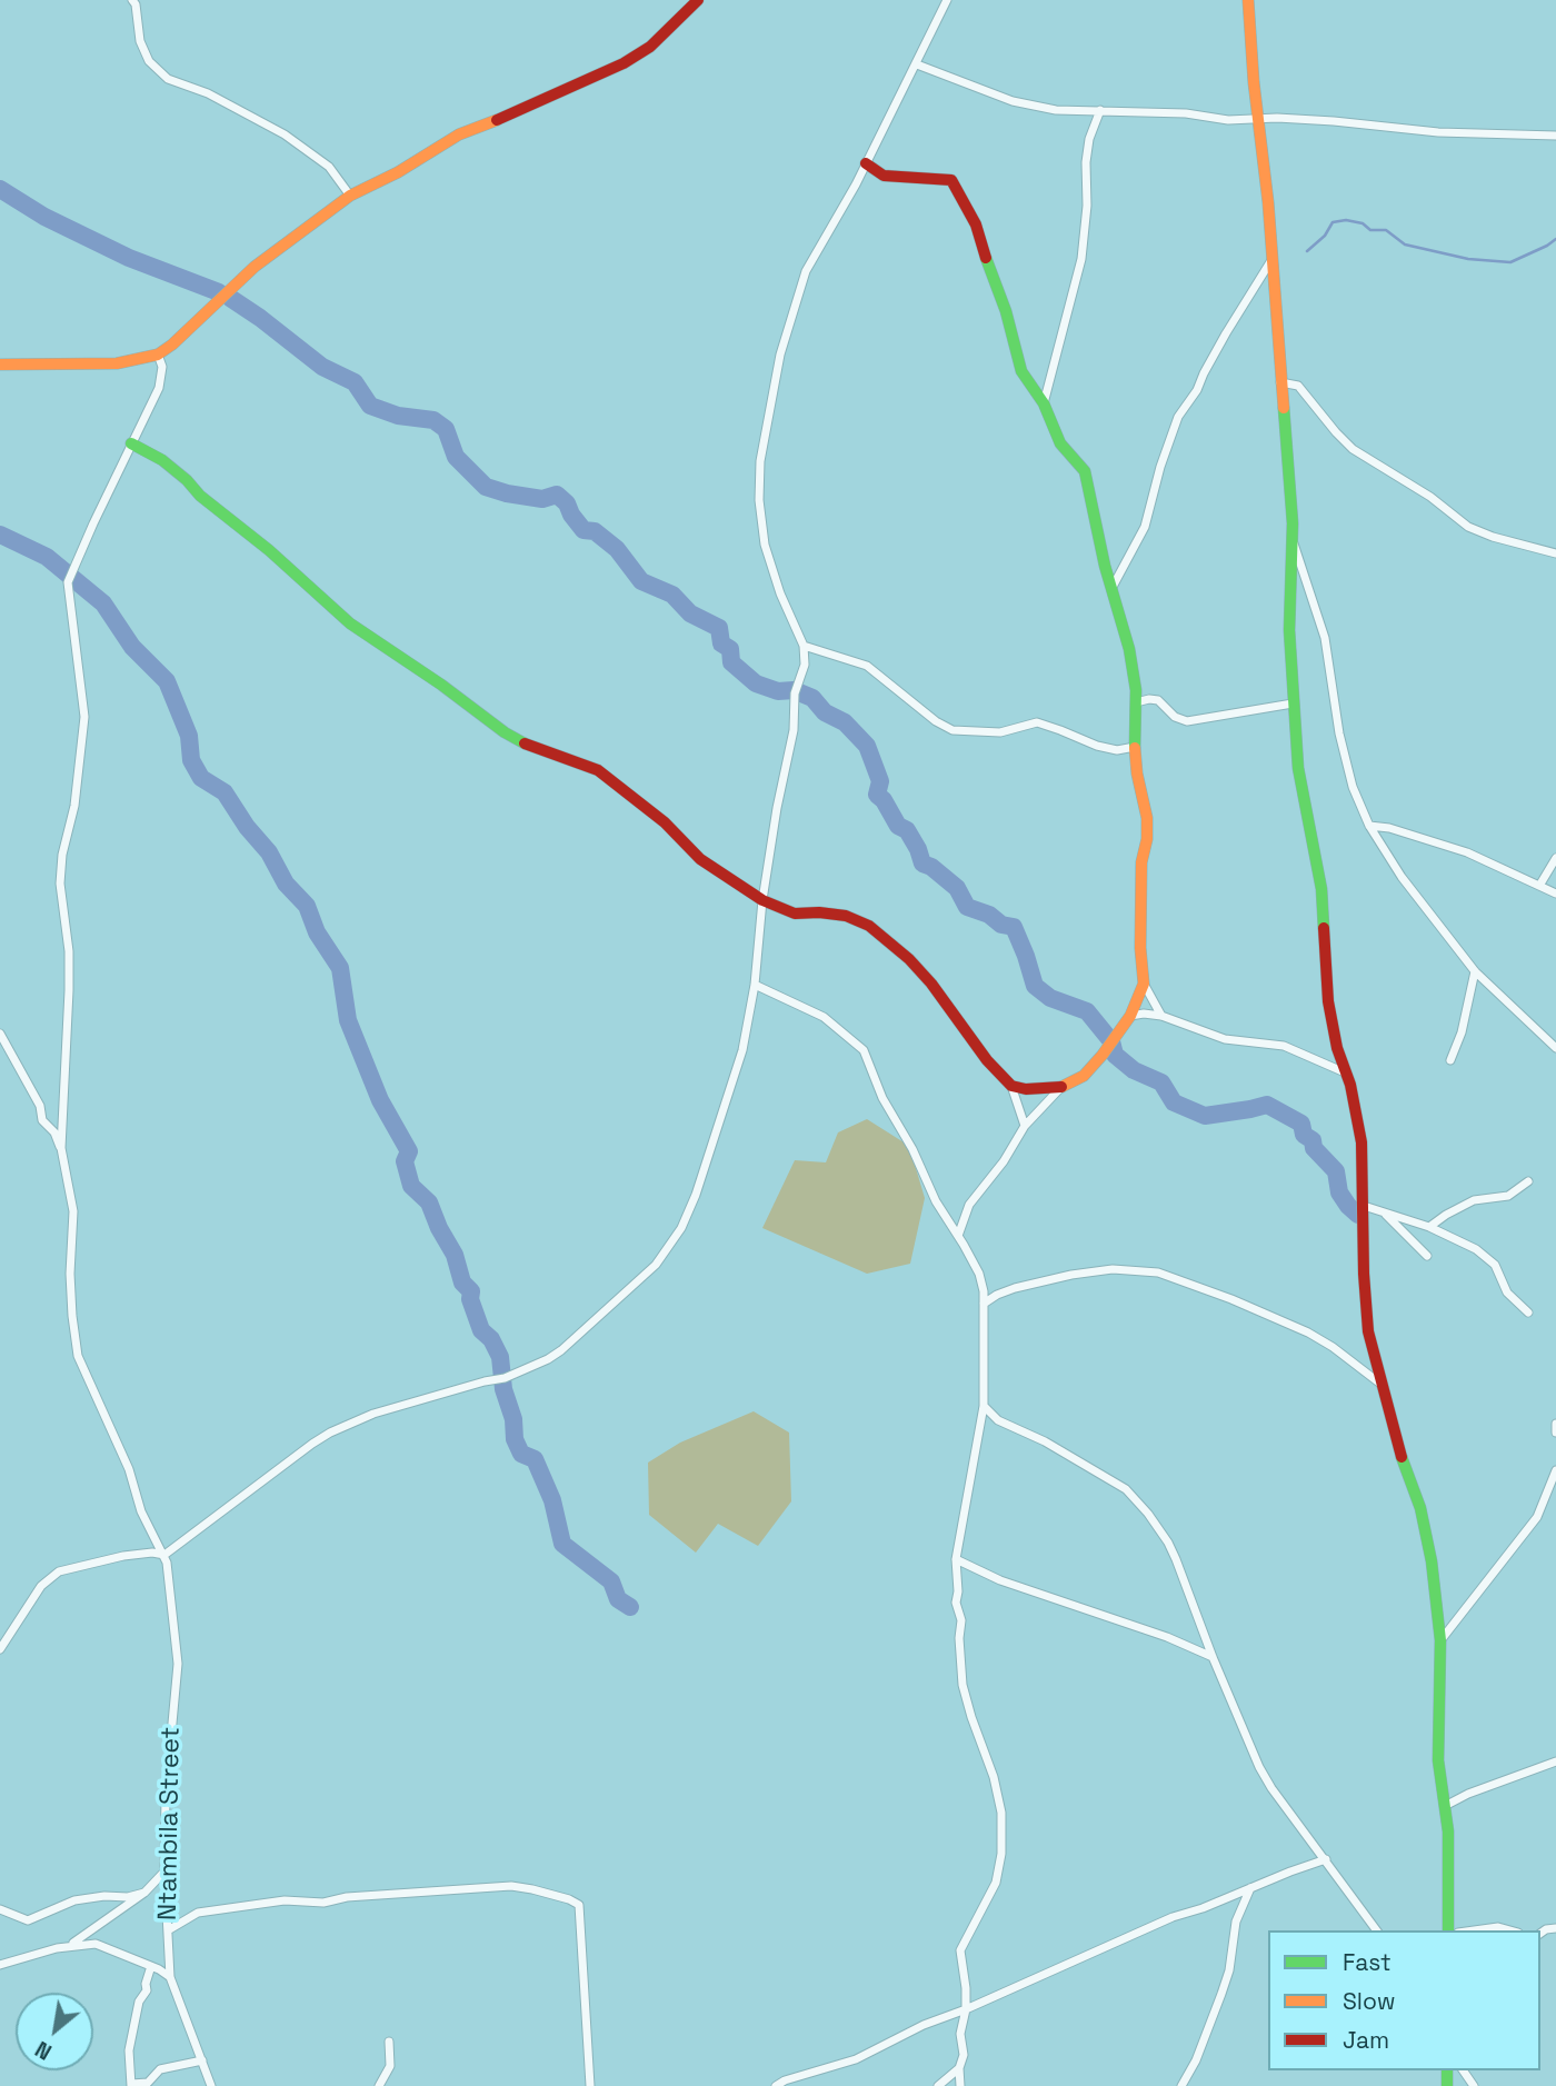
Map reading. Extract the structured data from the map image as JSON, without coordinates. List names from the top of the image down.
{
  "streets": {
    "street": ["Ntambila Street"]
  },
  "legend": ["Fast", "Slow", "Jam"],
  "north": "bottom left"
}
